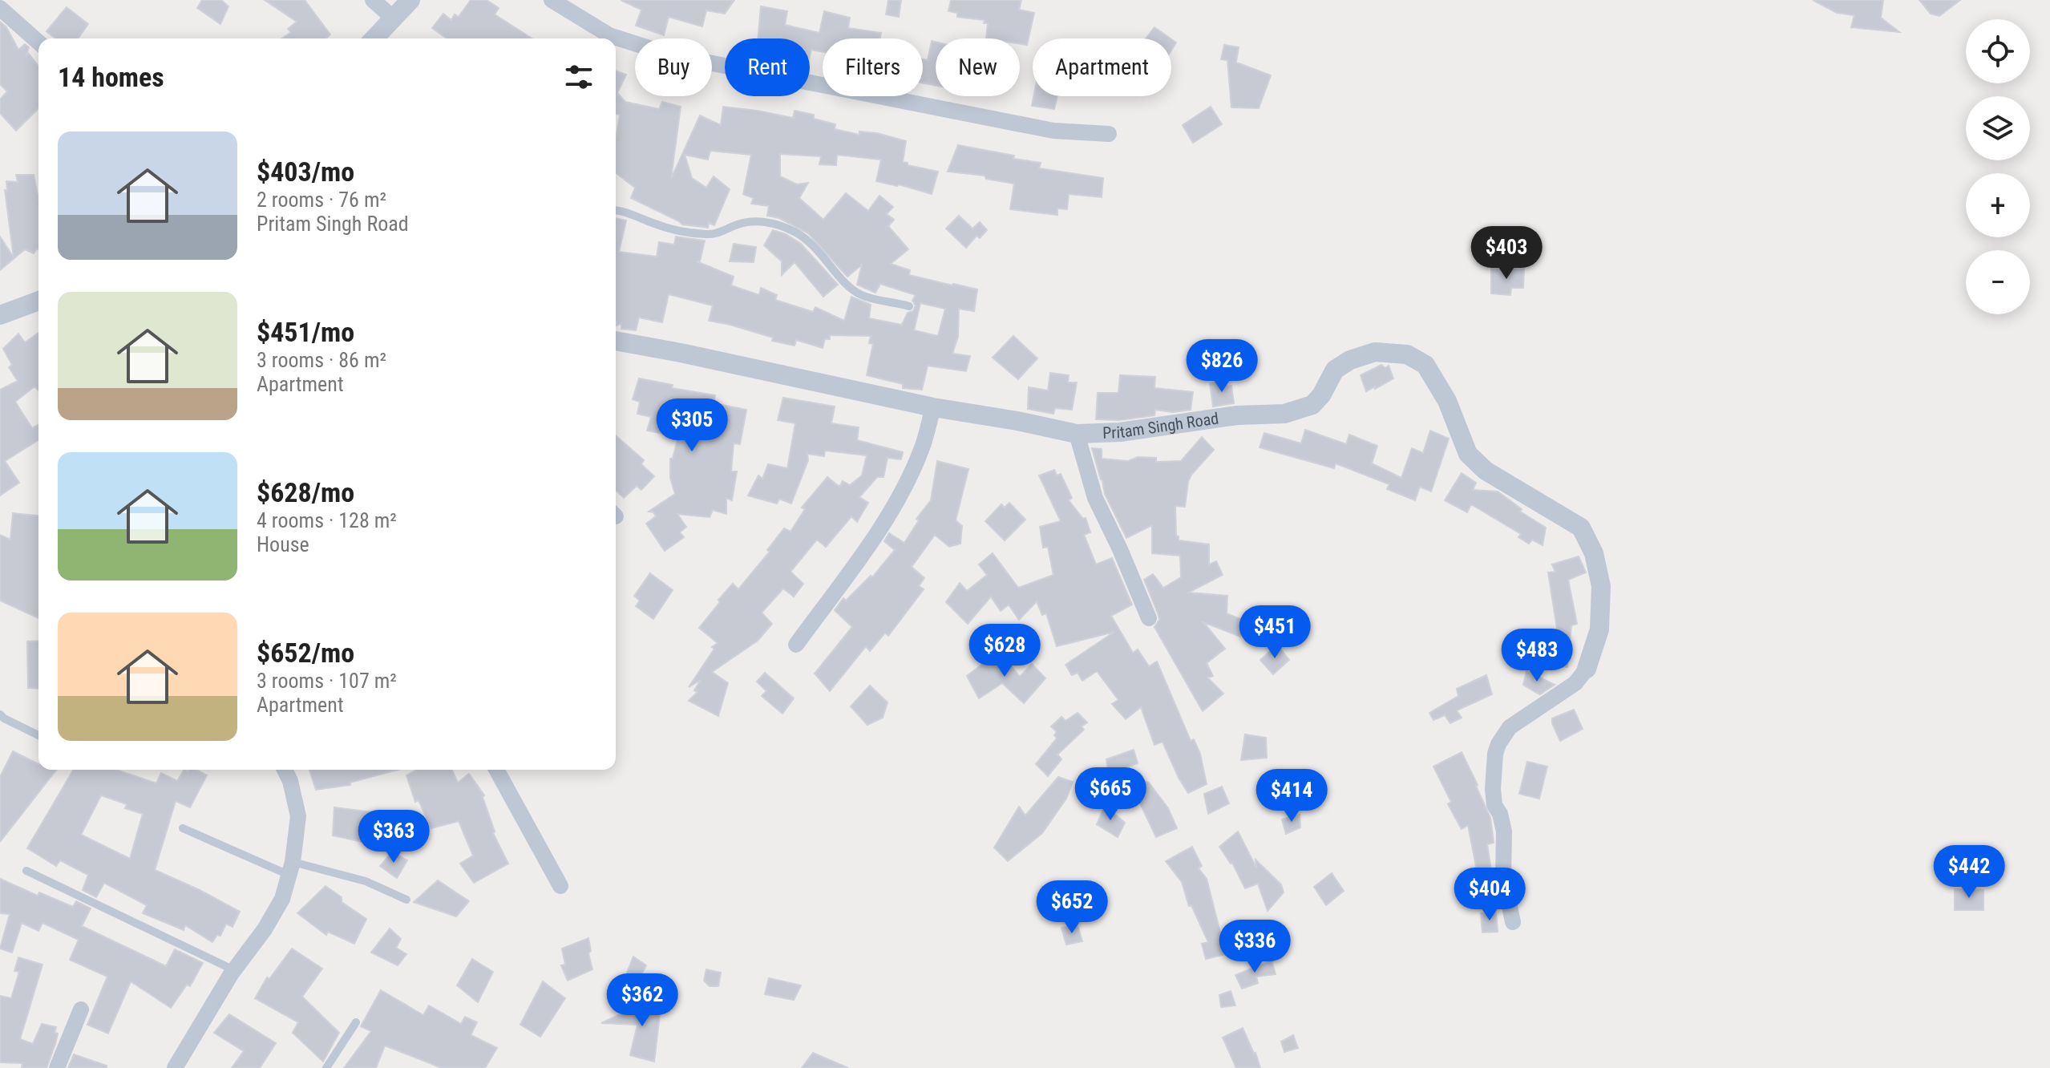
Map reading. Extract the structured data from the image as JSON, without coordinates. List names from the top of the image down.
{
  "streets": {
    "street": ["Pritam Singh Road"]
  },
  "page": {
    "map_buttons": ["+", "−"],
    "chip": [
      "Buy",
      "Rent",
      "Filters",
      "New",
      "Apartment"
    ],
    "heading": "14 homes",
    "list": [
      {
        "name": "$403/mo",
        "note": "2 rooms · 76 m² · Pritam Singh Road"
      },
      {
        "name": "$451/mo",
        "note": "3 rooms · 86 m² · Apartment"
      },
      {
        "name": "$628/mo",
        "note": "4 rooms · 128 m² · House"
      },
      {
        "name": "$652/mo",
        "note": "3 rooms · 107 m² · Apartment"
      }
    ],
    "price": [
      "$403",
      "$826",
      "$305",
      "$451",
      "$628",
      "$483",
      "$665",
      "$414",
      "$363",
      "$442",
      "$404",
      "$652",
      "$336",
      "$362"
    ]
  }
}
